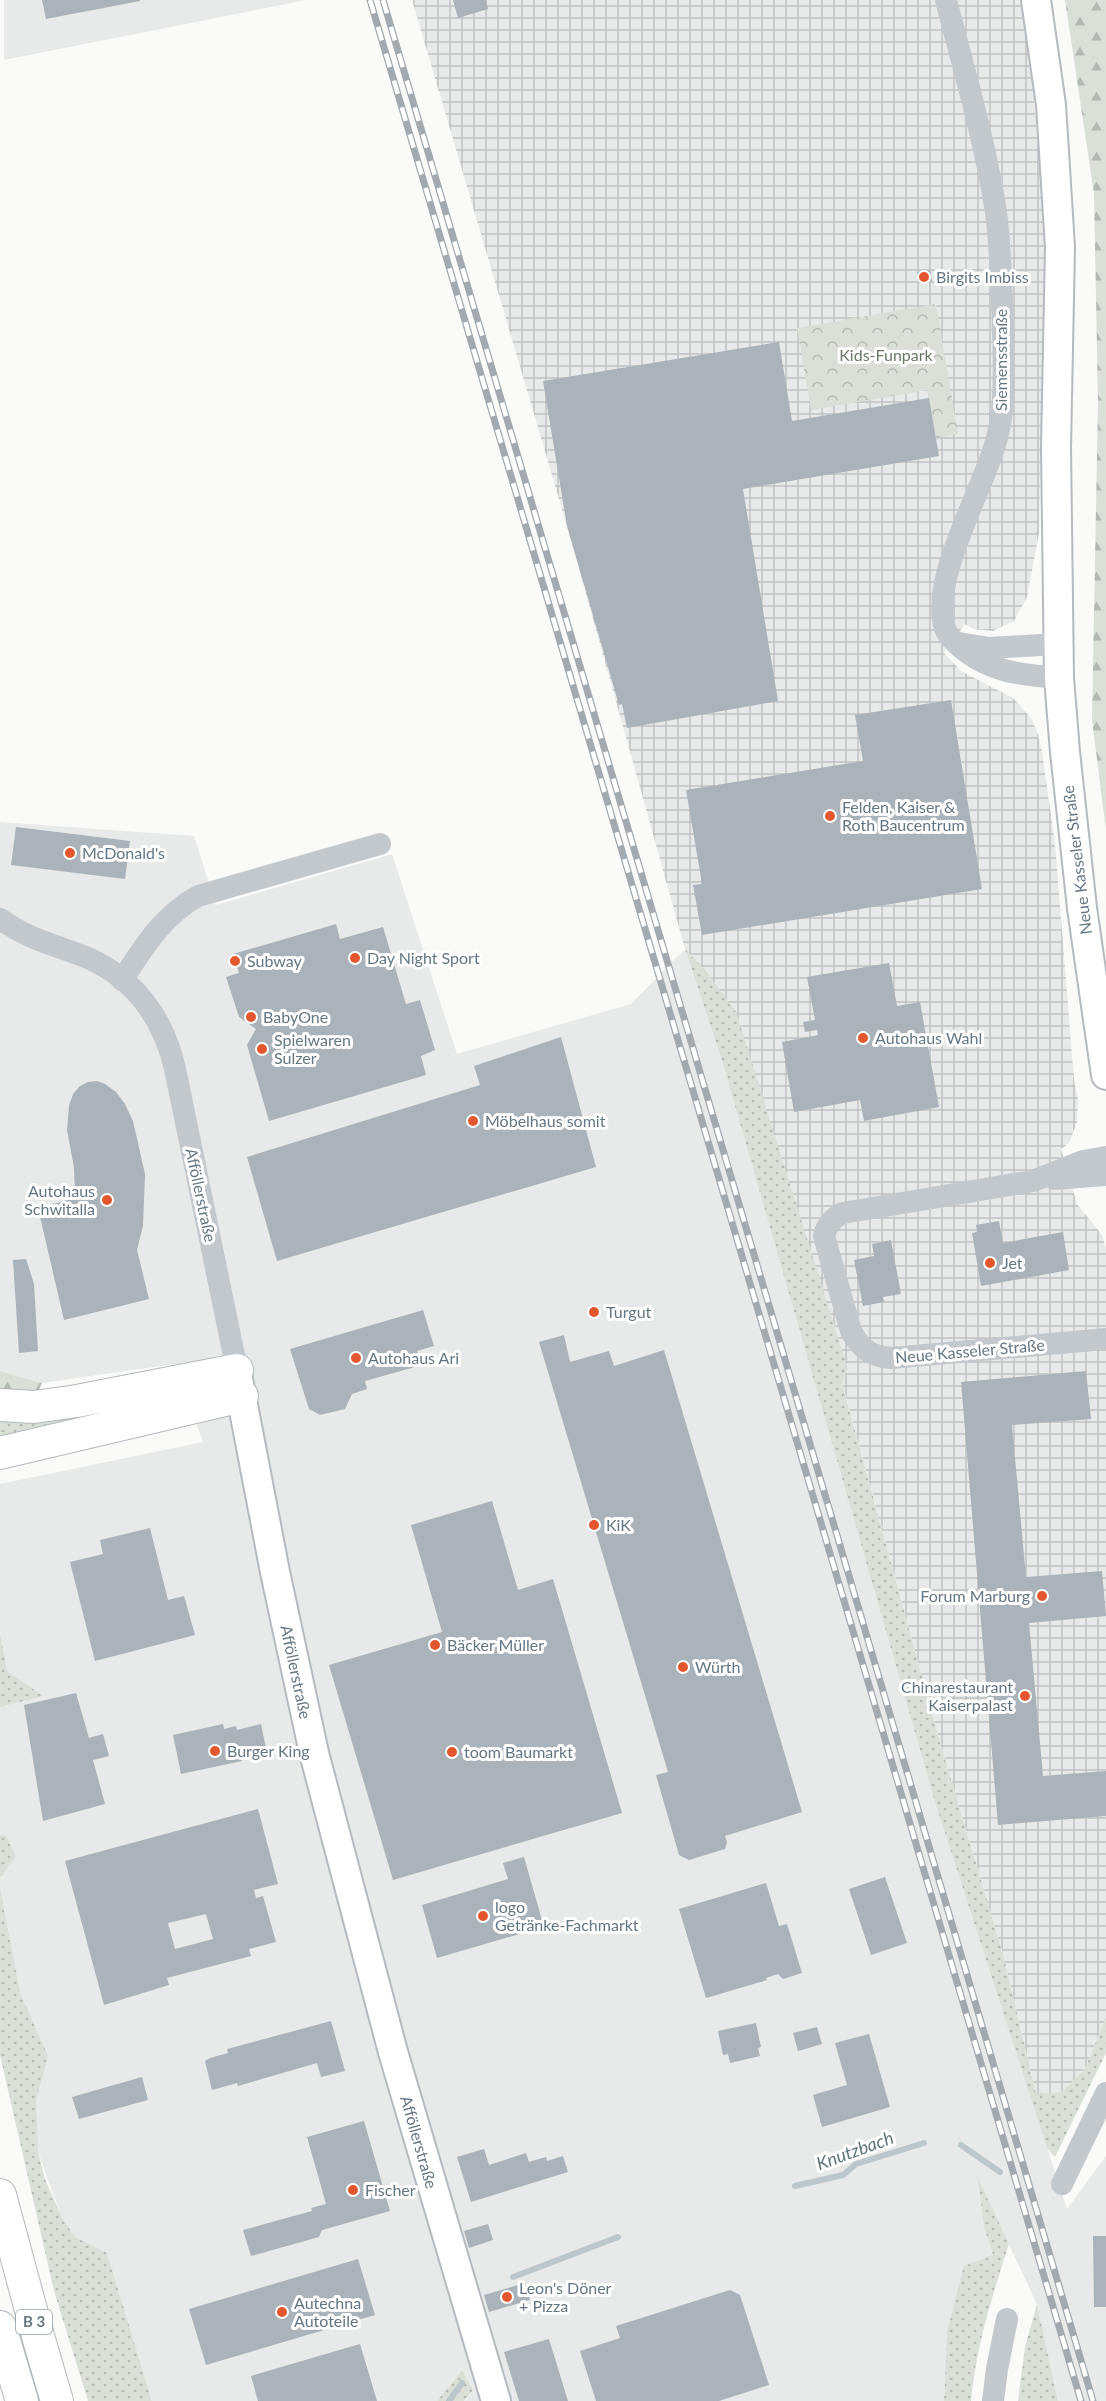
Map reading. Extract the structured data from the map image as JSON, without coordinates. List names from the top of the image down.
{
  "streets": {
    "highway": ["B 3"],
    "main road": ["Neue Kasseler Straße", "Afföllerstraße"],
    "street": ["Siemensstraße"]
  },
  "crossings": [
    ["Siemensstraße", "Neue Kasseler Straße"]
  ],
  "water": ["Knutzbach"],
  "parks": ["Kids-Funpark"],
  "places": [
    "Birgits Imbiss",
    "Felden, Kaiser & Roth Baucentrum",
    "McDonald's",
    "Day Night Sport",
    "Subway",
    "BabyOne",
    "Autohaus Wahl",
    "Spielwaren Sulzer",
    "Möbelhaus somit",
    "Autohaus Schwitalla",
    "Jet",
    "Turgut",
    "Autohaus Ari",
    "KiK",
    "Forum Marburg",
    "Bäcker Müller",
    "Würth",
    "Chinarestaurant Kaiserpalast",
    "Burger King",
    "toom Baumarkt",
    "logo Getränke-Fachmarkt",
    "Fischer",
    "Leon's Döner + Pizza",
    "Autechna Autoteile"
  ]
}
